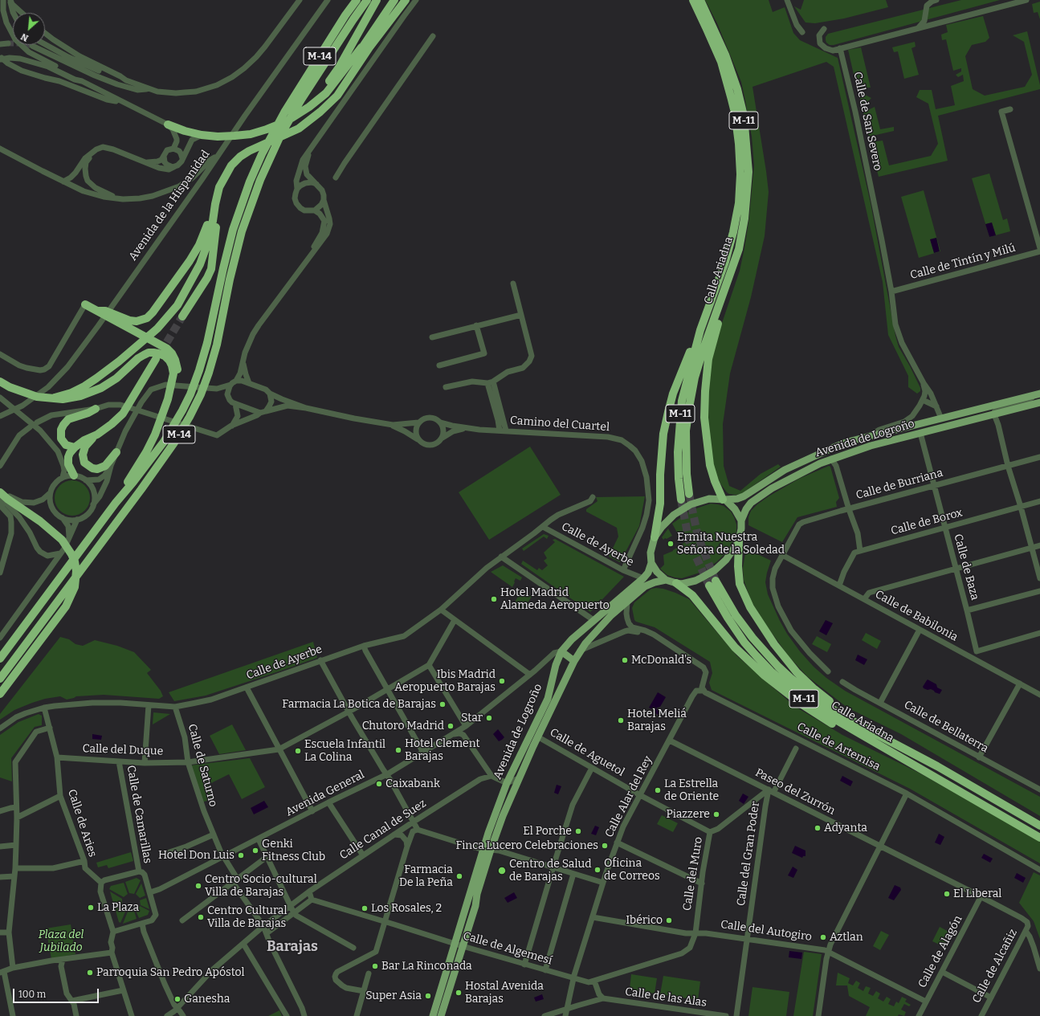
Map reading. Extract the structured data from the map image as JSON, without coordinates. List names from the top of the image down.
{
  "streets": {
    "highway": ["M-14", "M-11", "Calle Ariadna"],
    "main road": ["Avenida de Logroño"],
    "street": [
      "Calle de San Severo",
      "Avenida de la Hispanidad",
      "Calle de Tintín y Milú",
      "Camino del Cuartel",
      "Calle de Burriana",
      "Calle de Borox",
      "Calle de Ayerbe",
      "Calle de Baza",
      "Calle de Babilonia",
      "Calle de Bellaterra",
      "Calle de Artemisa",
      "Calle del Duque",
      "Calle de Aguetol",
      "Calle de Saturno",
      "Paseo del Zurrón",
      "Avenida General",
      "Calle Alar del Rey",
      "Calle de Camarillas",
      "Calle de Aries",
      "Calle Canal de Suez",
      "Calle del Gran Poder",
      "Calle del Muro",
      "Calle del Autogiro",
      "Calle de Algemesí",
      "Calle de Alagón",
      "Calle de Alcañiz",
      "Calle de las Alas"
    ]
  },
  "crossings": [
    ["Calle de San Severo", "Calle de Tintín y Milú"],
    ["Calle de San Severo", "Avenida de Logroño"],
    ["Camino del Cuartel", "Calle de Ayerbe"],
    ["Avenida de Logroño", "Calle de Ayerbe"],
    ["Avenida de Logroño", "Calle de Baza"],
    ["Avenida de Logroño", "Calle de Aguetol"],
    ["Avenida de Logroño", "Avenida General"],
    ["Avenida de Logroño", "Calle de Algemesí"],
    ["Calle de Burriana", "Calle de Baza"],
    ["Calle de Burriana", "Calle de Babilonia"],
    ["Calle de Borox", "Calle de Baza"],
    ["Calle de Borox", "Calle de Babilonia"],
    ["Calle de Ayerbe", "Calle de Saturno"],
    ["Calle de Ayerbe", "Calle de Aries"],
    ["Calle de Artemisa", "Calle Alar del Rey"],
    ["Calle del Duque", "Calle de Saturno"],
    ["Calle del Duque", "Calle de Camarillas"],
    ["Calle del Duque", "Calle de Aries"],
    ["Calle de Aguetol", "Calle Alar del Rey"],
    ["Calle de Aguetol", "Calle del Muro"],
    ["Calle de Saturno", "Avenida General"],
    ["Calle de Saturno", "Calle Canal de Suez"],
    ["Paseo del Zurrón", "Calle Alar del Rey"],
    ["Paseo del Zurrón", "Calle del Gran Poder"],
    ["Paseo del Zurrón", "Calle del Muro"],
    ["Paseo del Zurrón", "Calle de Alagón"],
    ["Paseo del Zurrón", "Calle de Alcañiz"],
    ["Calle Alar del Rey", "Calle del Autogiro"],
    ["Calle Alar del Rey", "Calle de Algemesí"],
    ["Calle del Gran Poder", "Calle del Muro"],
    ["Calle del Gran Poder", "Calle del Autogiro"],
    ["Calle del Muro", "Calle del Autogiro"],
    ["Calle del Muro", "Calle de Algemesí"],
    ["Calle del Autogiro", "Calle de Algemesí"],
    ["Calle del Autogiro", "Calle de Alagón"]
  ],
  "districts": ["Barajas"],
  "parks": ["Plaza del Jubilado"],
  "places": [
    "Ermita Nuestra Señora de la Soledad",
    "Hotel Madrid Alameda Aeropuerto",
    "McDonald's",
    "Ibis Madrid Aeropuerto Barajas",
    "Farmacia La Botica de Barajas",
    "Star",
    "Hotel Meliá Barajas",
    "Chutoro Madrid",
    "Hotel Clement Barajas",
    "Escuela Infantil La Colina",
    "Caixabank",
    "La Estrella de Oriente",
    "Piazzere",
    "Adyanta",
    "El Porche",
    "Finca Lucero Celebraciones",
    "Genki Fitness Club",
    "Hotel Don Luis",
    "Oficina de Correos",
    "Centro de Salud de Barajas",
    "Farmacia De la Peña",
    "Centro Socio-cultural Villa de Barajas",
    "El Liberal",
    "La Plaza",
    "Los Rosales, 2",
    "Centro Cultural Villa de Barajas",
    "Ibérico",
    "Aztlan",
    "Bar La Rinconada",
    "Parroquia San Pedro Apóstol",
    "Hostal Avenida Barajas",
    "Super Asia",
    "Ganesha"
  ],
  "scale_bar": "100 m",
  "north": "bottom left"
}
